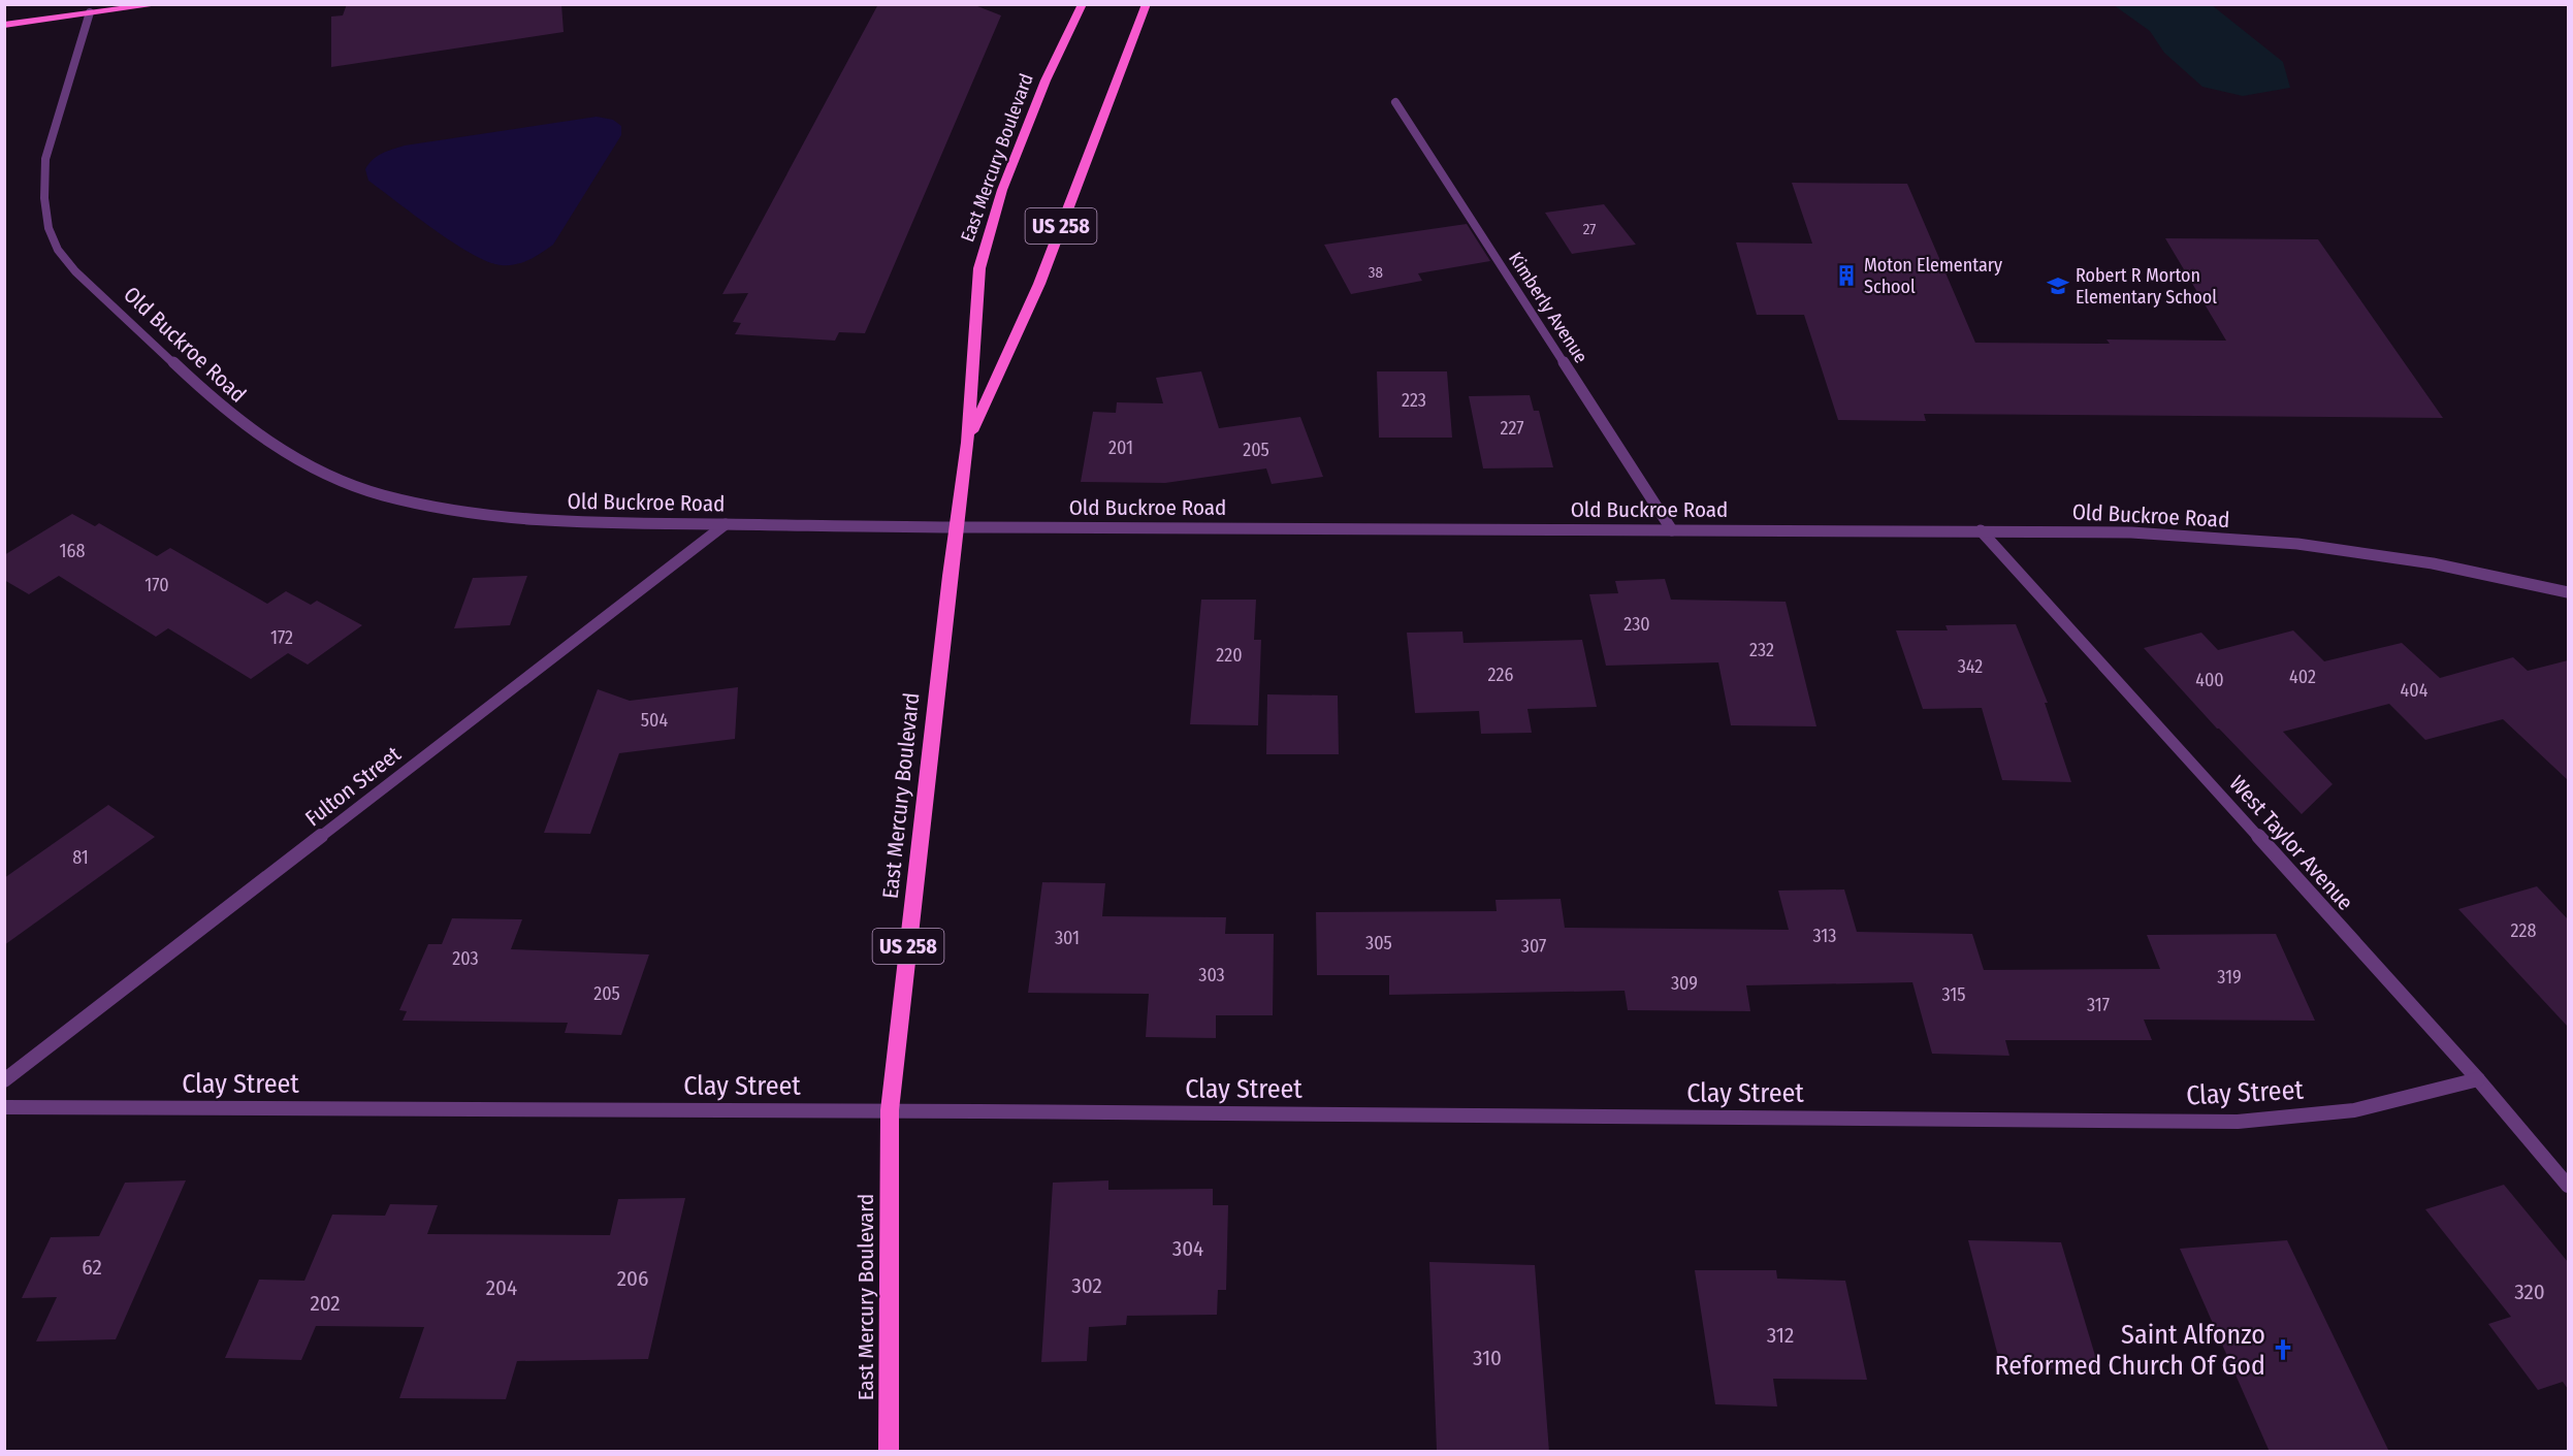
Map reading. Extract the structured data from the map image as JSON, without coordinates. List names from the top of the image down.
{
  "streets": {
    "main road": ["East Mercury Boulevard", "US 258"],
    "street": [
      "Kimberly Avenue",
      "Old Buckroe Road",
      "Fulton Street",
      "West Taylor Avenue",
      "Clay Street"
    ]
  },
  "crossings": [
    ["East Mercury Boulevard", "Old Buckroe Road"],
    ["East Mercury Boulevard", "Clay Street"],
    ["Kimberly Avenue", "Old Buckroe Road"],
    ["Old Buckroe Road", "Fulton Street"],
    ["Old Buckroe Road", "West Taylor Avenue"],
    ["West Taylor Avenue", "Clay Street"]
  ],
  "places": {
    "building": ["Moton Elementary School"],
    "school or university": ["Robert R Morton Elementary School"],
    "church": ["Saint Alfonzo Reformed Church Of God"]
  },
  "house_numbers": [
    "27",
    "38",
    "223",
    "227",
    "201",
    "205",
    "168",
    "170",
    "230",
    "172",
    "232",
    "220",
    "342",
    "226",
    "402",
    "400",
    "404",
    "504",
    "81",
    "228",
    "313",
    "301",
    "305",
    "307",
    "203",
    "303",
    "319",
    "309",
    "205",
    "315",
    "317",
    "304",
    "62",
    "206",
    "302",
    "204",
    "320",
    "202",
    "312",
    "310"
  ]
}
